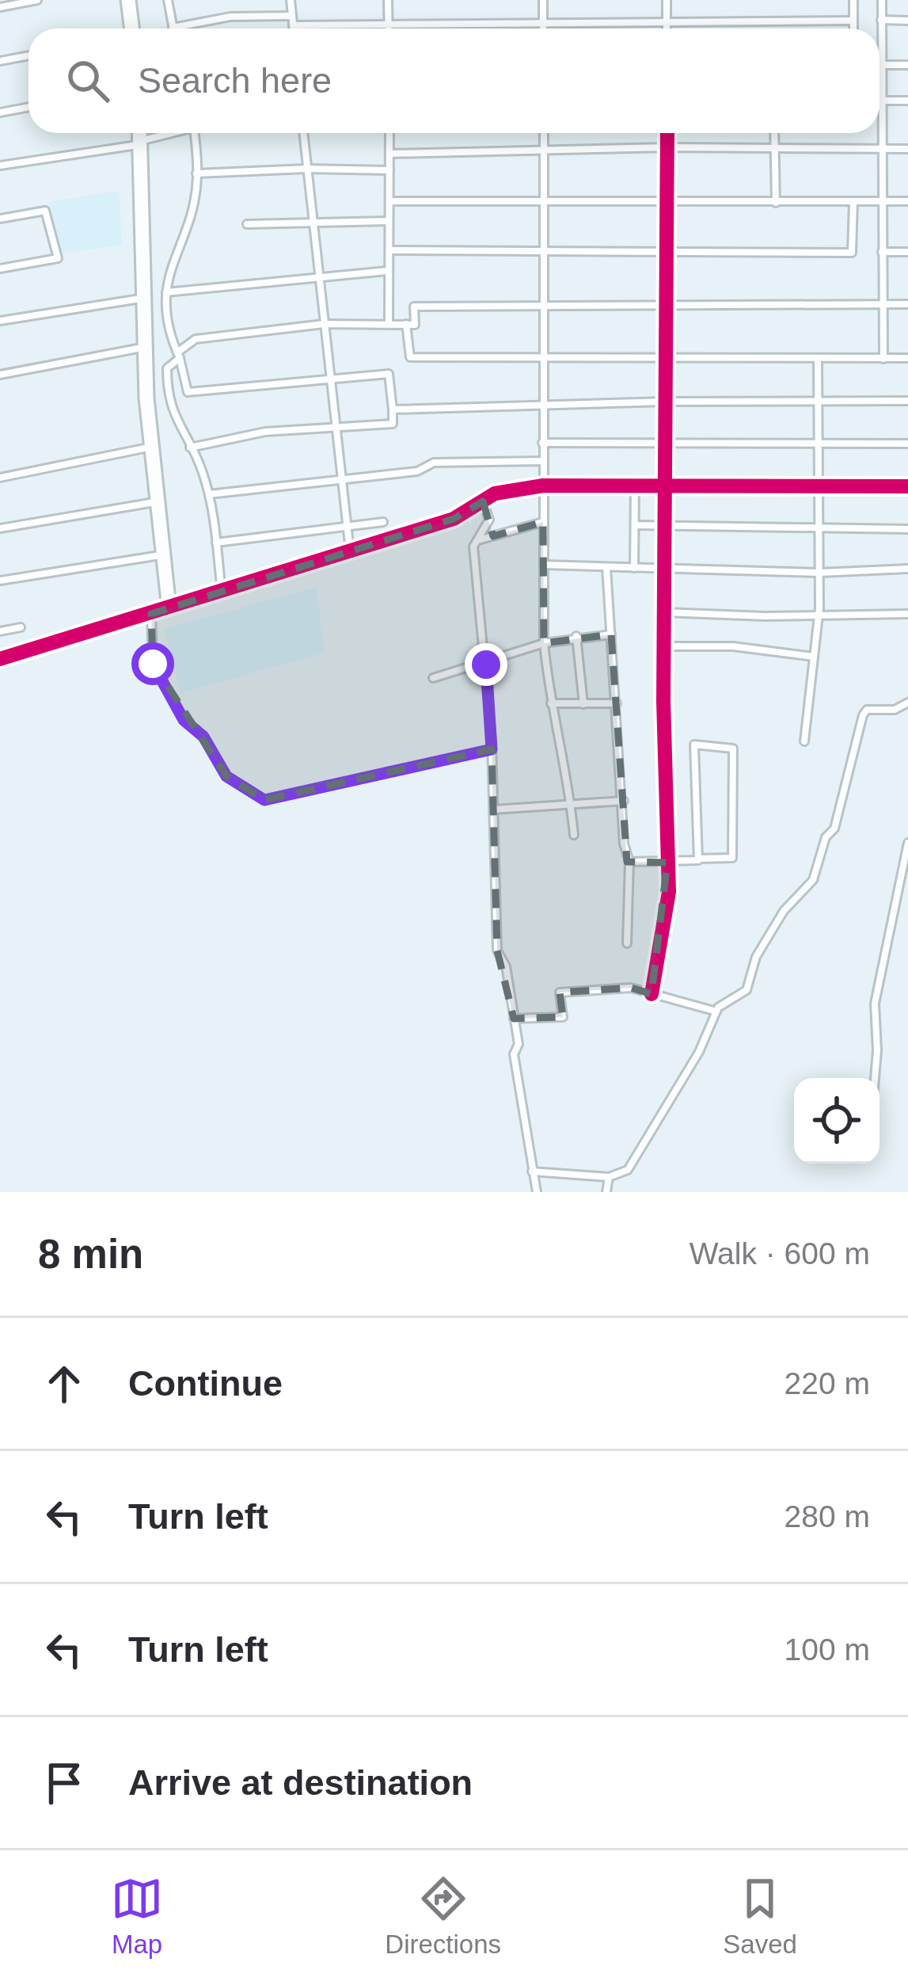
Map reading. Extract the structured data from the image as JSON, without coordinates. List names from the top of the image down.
{
  "page": {
    "search": "Search here",
    "heading": ["8 min", "Walk · 600 m"],
    "list": [
      ["Continue", "220 m"],
      ["Turn left", "280 m"],
      ["Turn left", "100 m"],
      "Arrive at destination"
    ],
    "nav": ["Map", "Directions", "Saved"]
  }
}
